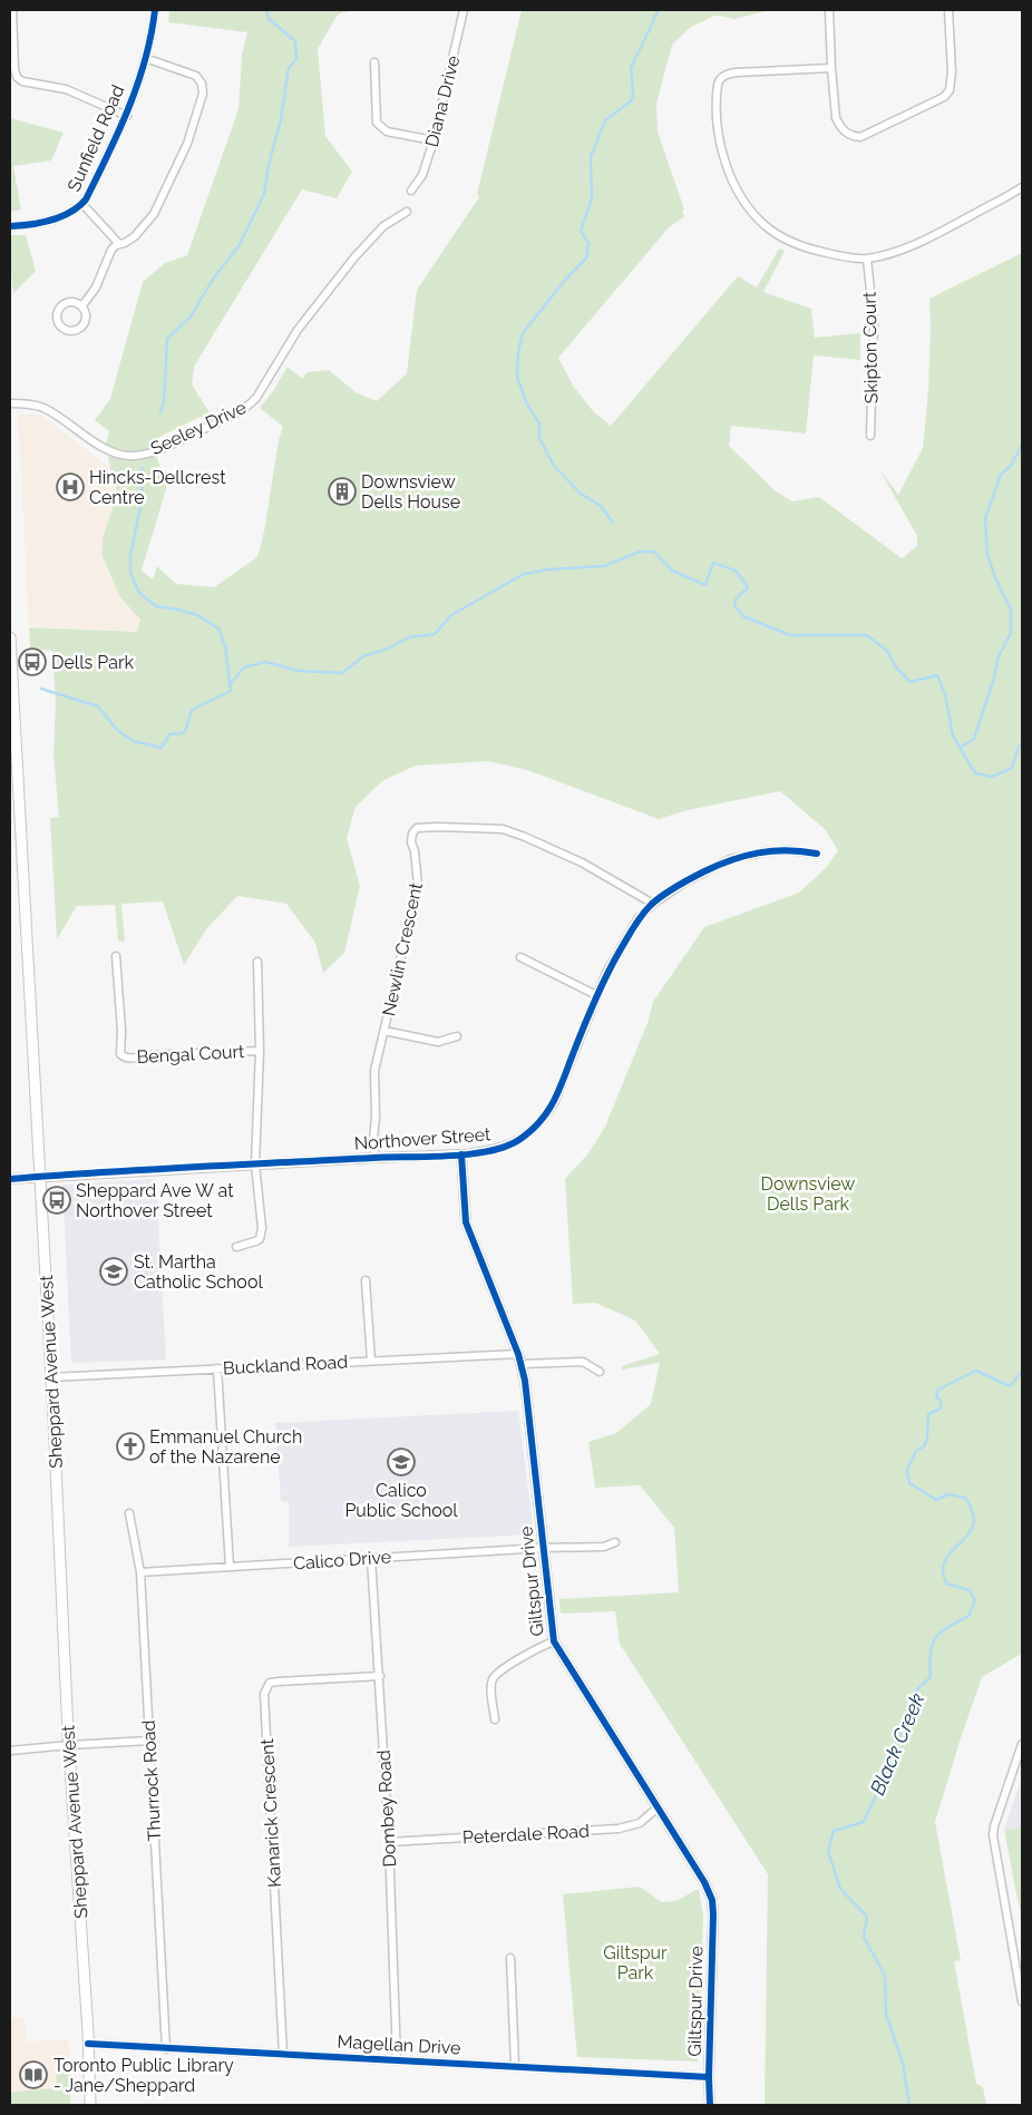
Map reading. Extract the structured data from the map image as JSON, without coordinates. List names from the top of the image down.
{
  "streets": {
    "main road": ["Sheppard Avenue West"],
    "street": [
      "Diana Drive",
      "Sunfield Road",
      "Skipton Court",
      "Seeley Drive",
      "Newlin Crescent",
      "Bengal Court",
      "Northover Street",
      "Buckland Road",
      "Calico Drive",
      "Giltspur Drive",
      "Thurrock Road",
      "Dombey Road",
      "Kanarick Crescent",
      "Peterdale Road",
      "Magellan Drive"
    ]
  },
  "crossings": [
    ["Newlin Crescent", "Northover Street"],
    ["Northover Street", "Sheppard Avenue West"],
    ["Northover Street", "Giltspur Drive"],
    ["Buckland Road", "Sheppard Avenue West"],
    ["Buckland Road", "Giltspur Drive"],
    ["Sheppard Avenue West", "Magellan Drive"],
    ["Calico Drive", "Giltspur Drive"],
    ["Calico Drive", "Thurrock Road"],
    ["Calico Drive", "Dombey Road"],
    ["Giltspur Drive", "Peterdale Road"],
    ["Giltspur Drive", "Magellan Drive"],
    ["Thurrock Road", "Magellan Drive"],
    ["Dombey Road", "Kanarick Crescent"],
    ["Dombey Road", "Peterdale Road"],
    ["Dombey Road", "Magellan Drive"],
    ["Kanarick Crescent", "Magellan Drive"]
  ],
  "water": ["Black Creek"],
  "parks": ["Downsview Dells Park", "Giltspur Park"],
  "places": {
    "hospital": ["Hincks-Dellcrest Centre"],
    "building": ["Downsview Dells House"],
    "bus stop": ["Dells Park", "Sheppard Ave W at Northover Street"],
    "school or university": ["St. Martha Catholic School", "Calico Public School"],
    "church": ["Emmanuel Church of the Nazarene"],
    "library": ["Toronto Public Library - Jane/Sheppard"]
  }
}
